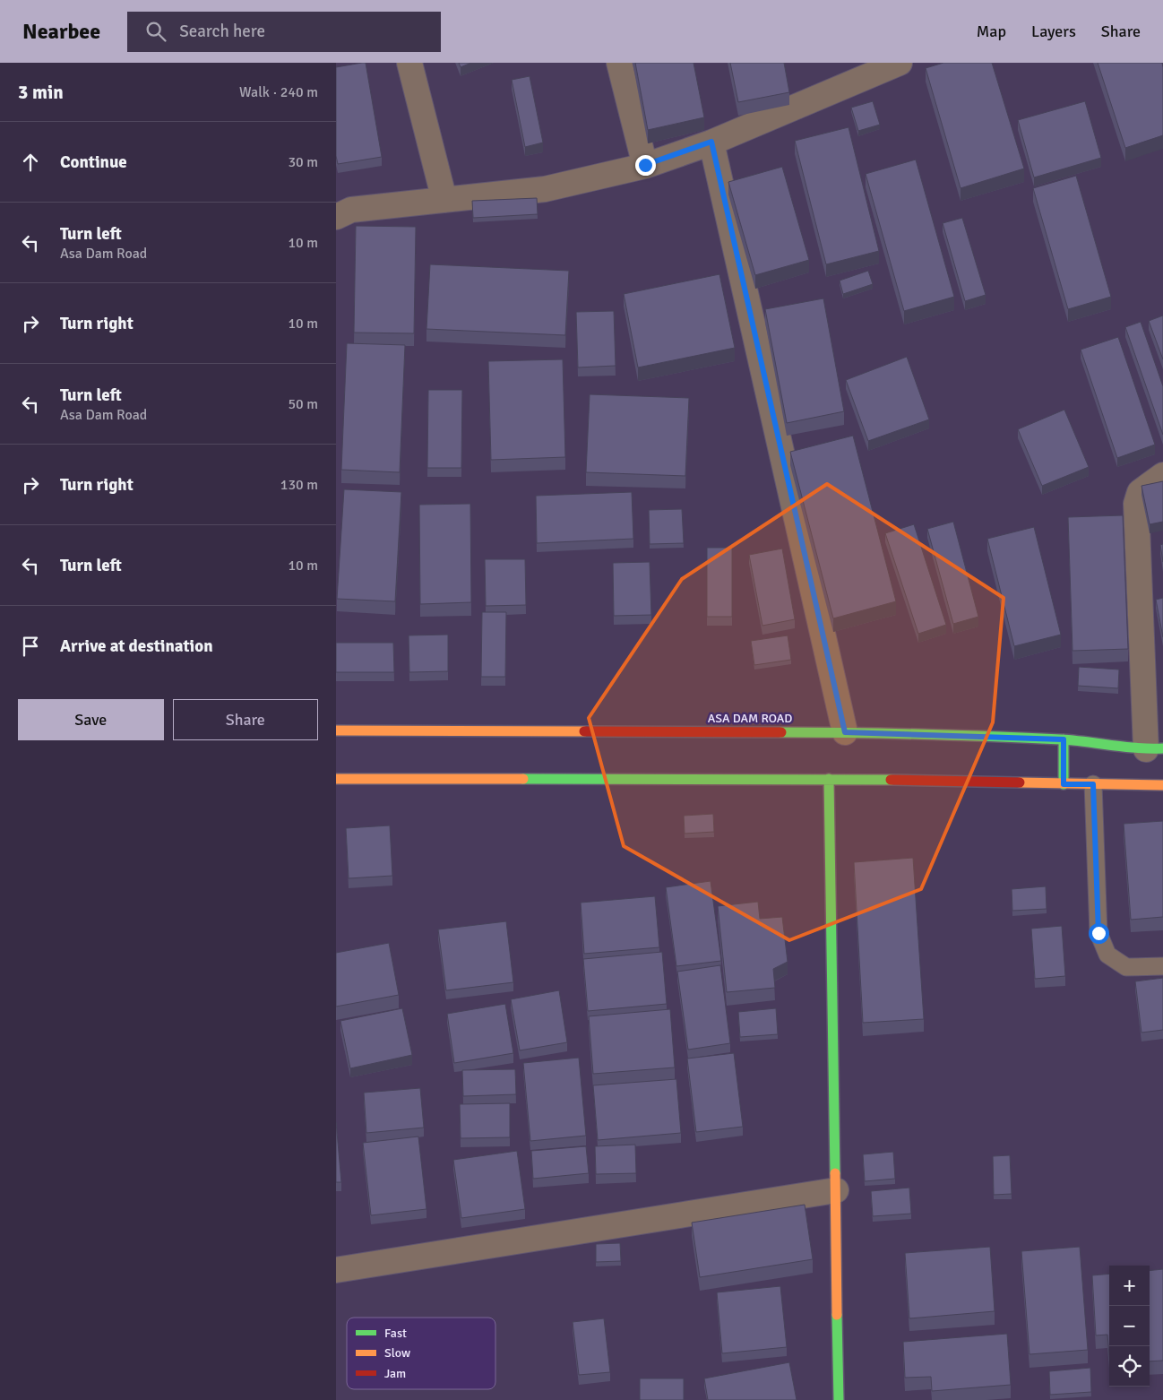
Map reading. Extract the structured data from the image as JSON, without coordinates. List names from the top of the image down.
{
  "streets": {
    "main road": ["ASA DAM ROAD"]
  },
  "legend": ["Fast", "Slow", "Jam"],
  "page": {
    "header": "Nearbee",
    "search": "Search here",
    "nav": ["Map", "Layers", "Share"],
    "heading": ["3 min", "Walk · 240 m"],
    "list": [
      ["Continue", "30 m"],
      ["Turn left", "Asa Dam Road", "10 m"],
      ["Turn right", "10 m"],
      ["Turn left", "Asa Dam Road", "50 m"],
      ["Turn right", "130 m"],
      ["Turn left", "10 m"],
      "Arrive at destination"
    ],
    "buttons": ["Save", "Share"],
    "map_buttons": ["+", "−"]
  }
}
